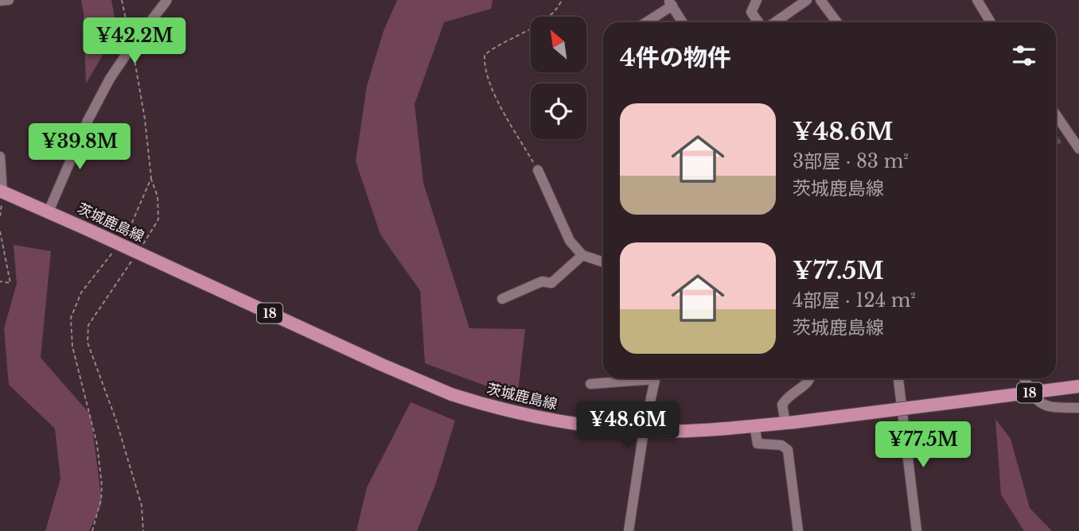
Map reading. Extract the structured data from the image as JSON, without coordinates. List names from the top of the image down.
{
  "streets": {
    "main road": ["茨城鹿島線", "18"]
  },
  "north": "top left",
  "page": {
    "price": [
      "¥42.2M",
      "¥39.8M",
      "¥48.6M",
      "¥77.5M"
    ],
    "heading": "4件の物件",
    "list": [
      {
        "name": "¥48.6M",
        "note": "3部屋 · 83 m² · 茨城鹿島線"
      },
      {
        "name": "¥77.5M",
        "note": "4部屋 · 124 m² · 茨城鹿島線"
      }
    ]
  }
}
